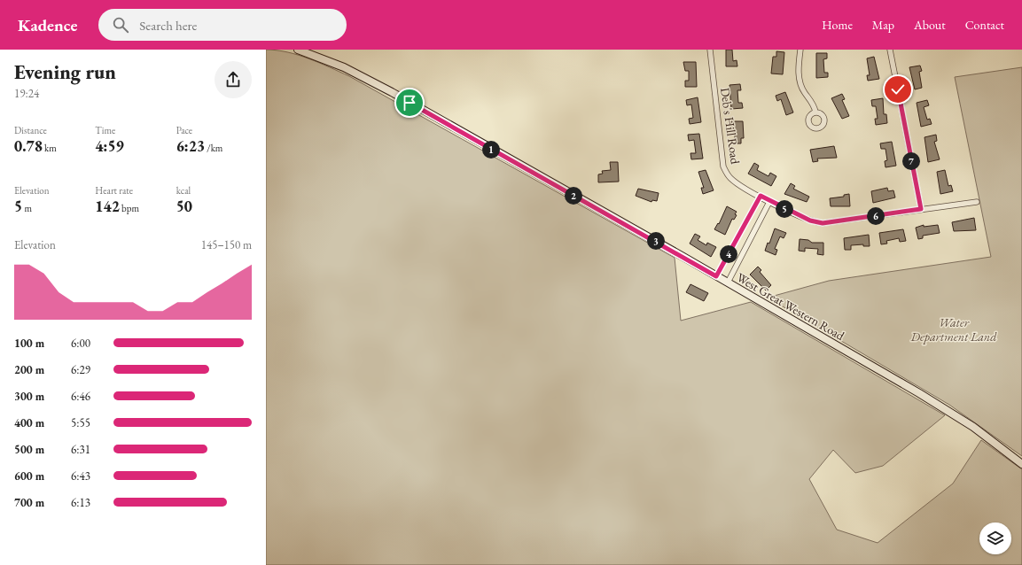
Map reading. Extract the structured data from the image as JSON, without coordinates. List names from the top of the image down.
{
  "streets": {
    "street": ["Deb's Hill Road", "West Great Western Road"]
  },
  "parks": ["Water Department Land"],
  "page": {
    "header": "Kadence",
    "search": "Search here",
    "nav": [
      "Home",
      "Map",
      "About",
      "Contact"
    ],
    "heading": ["Evening run", "19:24"],
    "stats": [
      ["Distance", "0.78 km"],
      ["Time", "4:59"],
      ["Pace", "6:23 /km"],
      ["Elevation", "5 m"],
      ["Heart rate", "142 bpm"],
      ["kcal", "50"]
    ],
    "pins": [
      "1",
      "7",
      "2",
      "5",
      "6",
      "3",
      "4"
    ],
    "chart": ["Elevation", "145–150 m"],
    "list": [
      {
        "name": "100 m",
        "note": "6:00"
      },
      {
        "name": "200 m",
        "note": "6:29"
      },
      {
        "name": "300 m",
        "note": "6:46"
      },
      {
        "name": "400 m",
        "note": "5:55"
      },
      {
        "name": "500 m",
        "note": "6:31"
      },
      {
        "name": "600 m",
        "note": "6:43"
      },
      {
        "name": "700 m",
        "note": "6:13"
      }
    ]
  }
}
